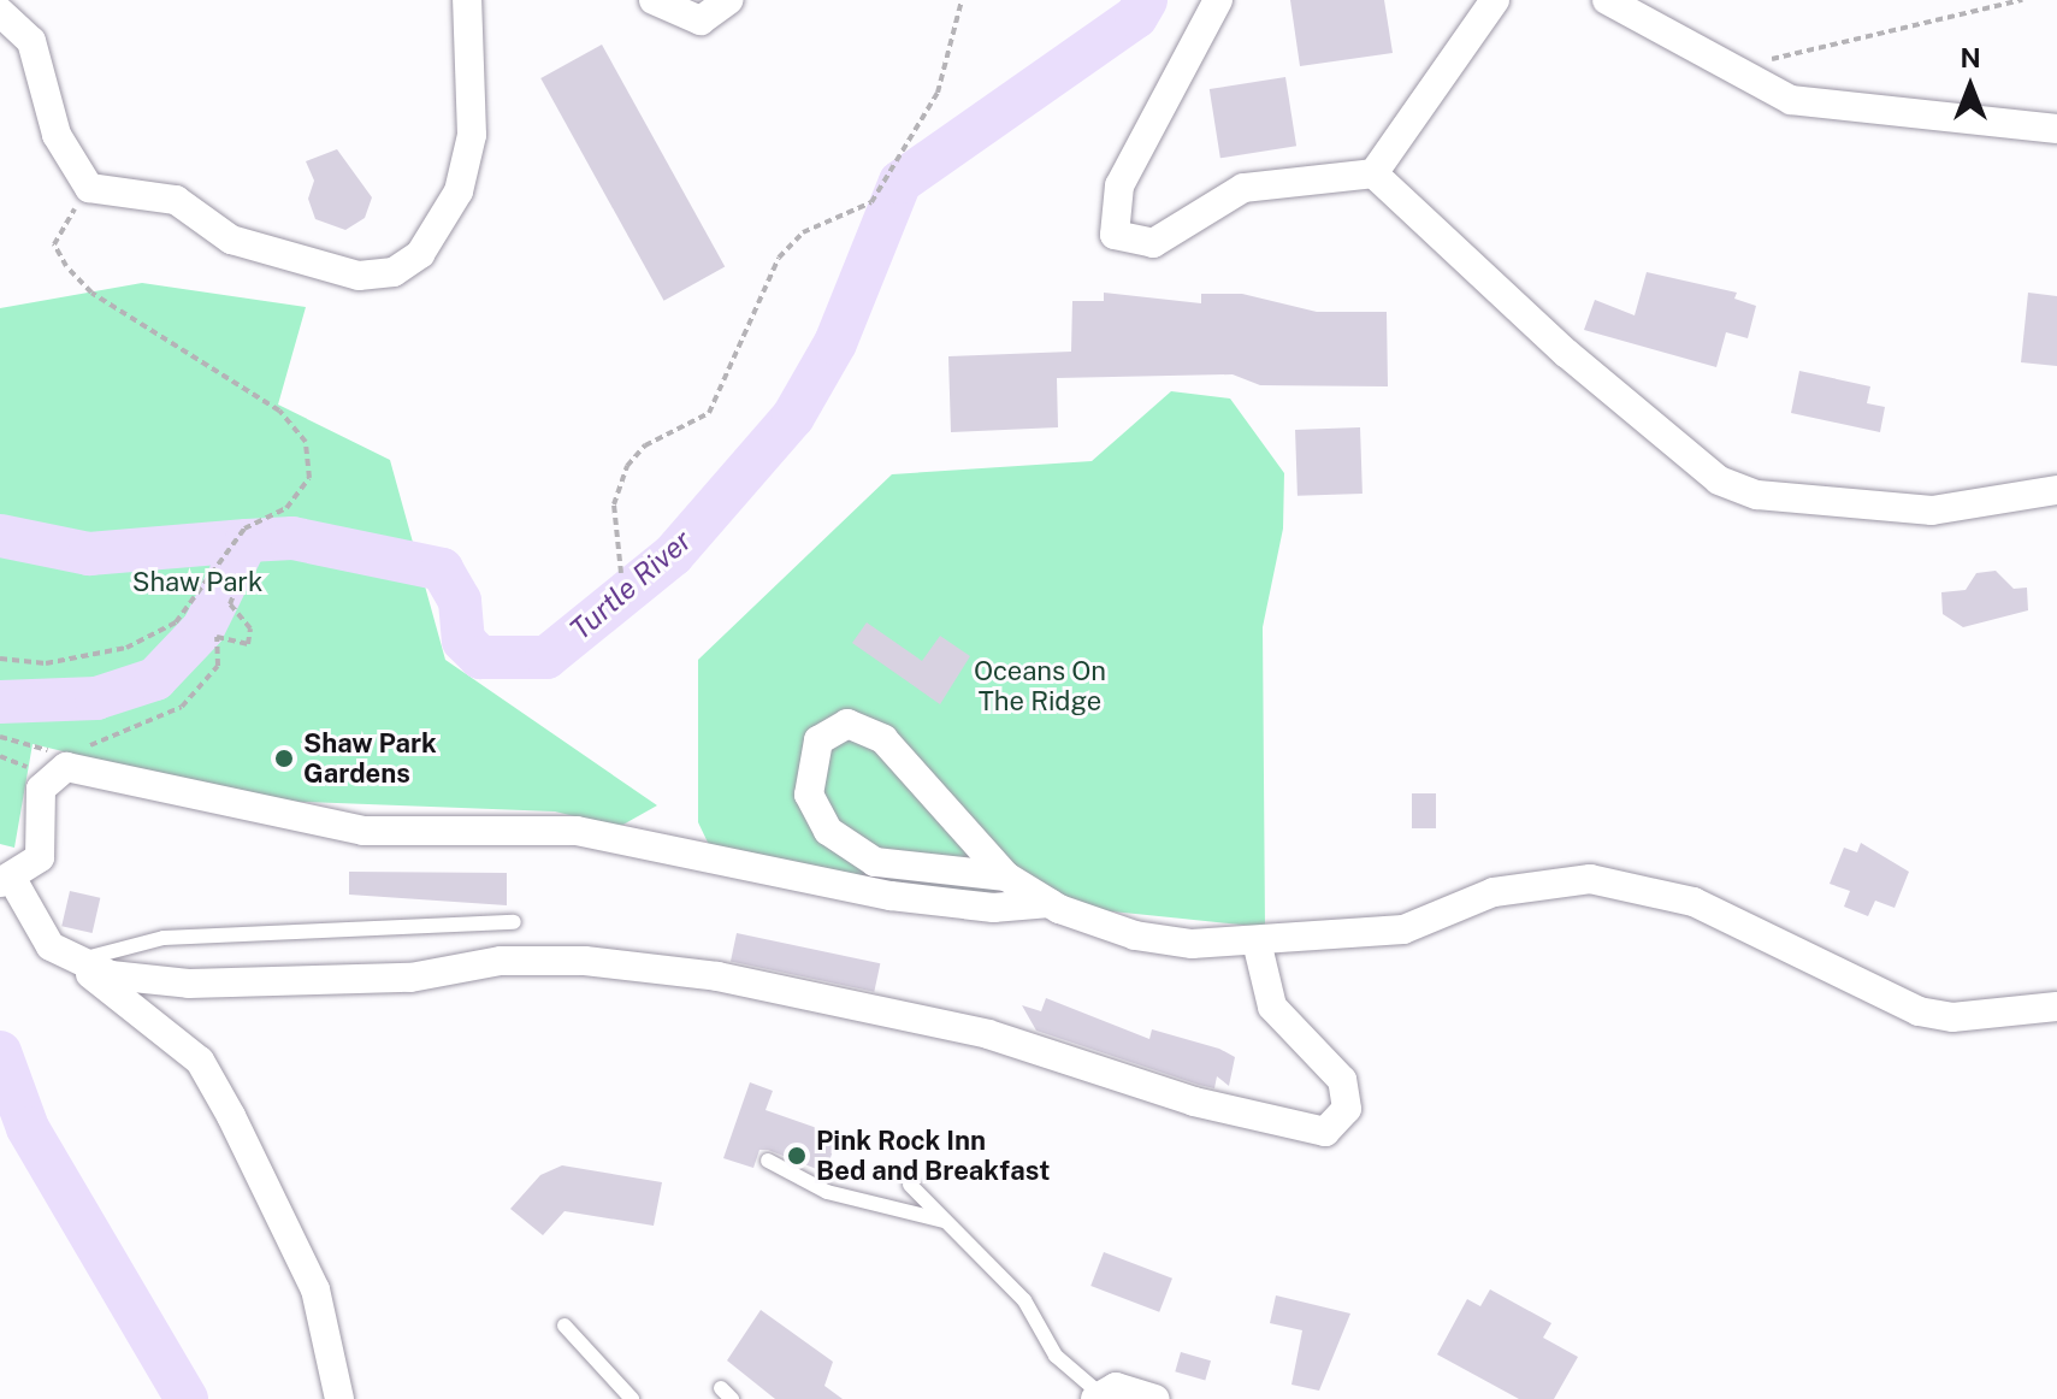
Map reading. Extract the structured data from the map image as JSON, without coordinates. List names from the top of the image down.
{
  "water": ["Turtle River"],
  "parks": ["Shaw Park", "Oceans On The Ridge"],
  "places": ["Shaw Park Gardens", "Pink Rock Inn Bed and Breakfast"],
  "north": "top"
}
